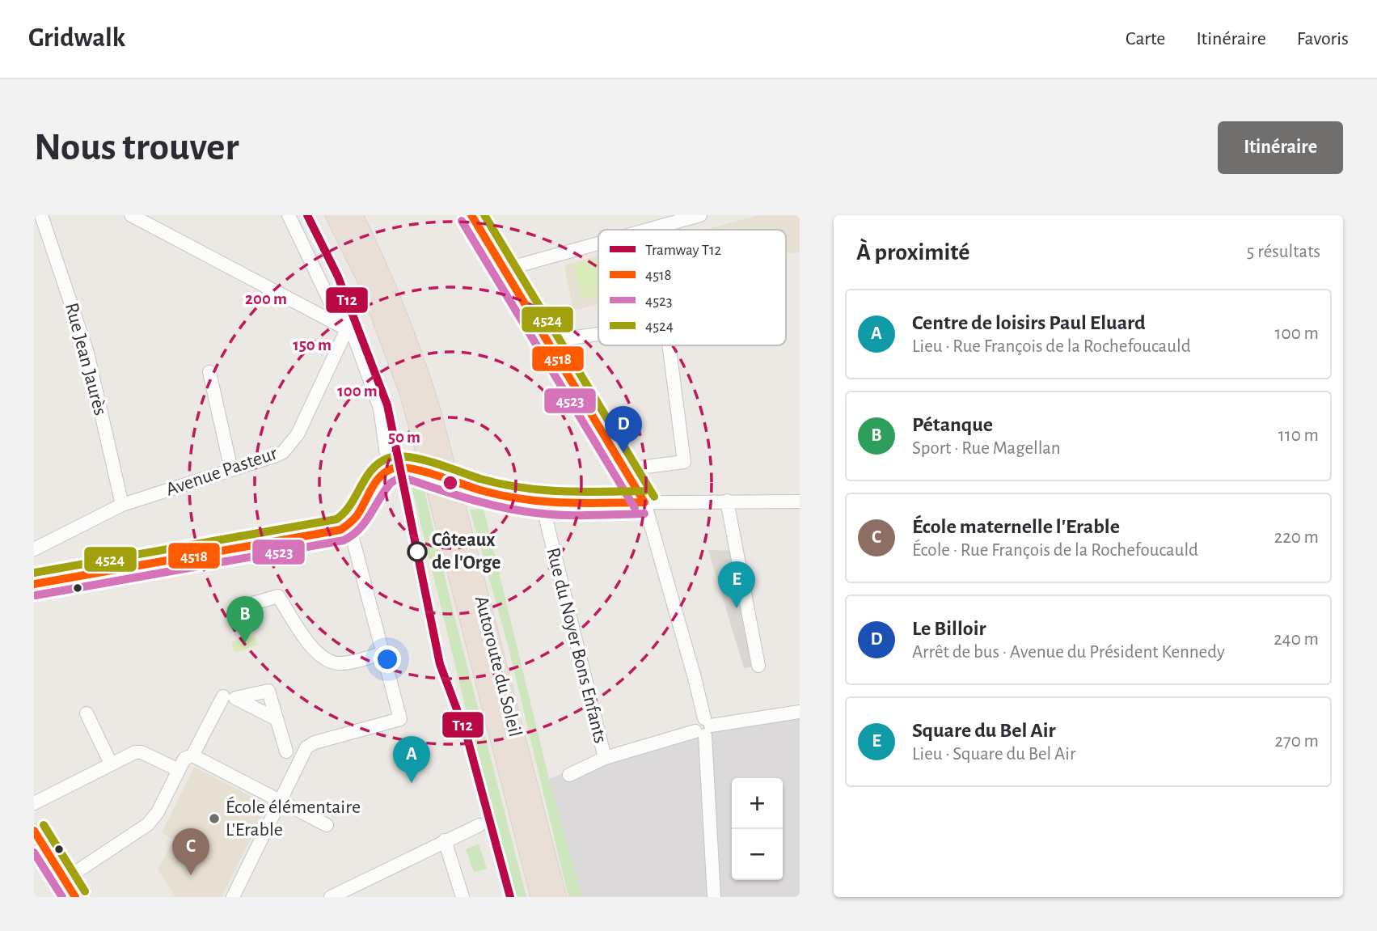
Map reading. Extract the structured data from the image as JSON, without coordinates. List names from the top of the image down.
{
  "streets": {
    "highway": ["Autoroute du Soleil"],
    "street": ["Rue Jean Jaurès", "Avenue Pasteur", "Rue du Noyer Bons Enfants"]
  },
  "crossings": [
    ["Rue Jean Jaurès", "Avenue Pasteur"]
  ],
  "places": ["Côteaux de l'Orge", "École élémentaire L'Erable"],
  "lines": [
    "tram line T12",
    "transit line 4518",
    "transit line 4524",
    "transit line 4523"
  ],
  "legend": [
    "Tramway T12",
    "4518",
    "4523",
    "4524"
  ],
  "page": {
    "header": "Gridwalk",
    "nav": ["Carte", "Itinéraire", "Favoris"],
    "buttons": "Itinéraire",
    "title": "Nous trouver",
    "heading": ["À proximité", "5 résultats"],
    "list": [
      {
        "mark": "A",
        "name": "Centre de loisirs Paul Eluard",
        "note": "Lieu · Rue François de la Rochefoucauld",
        "value": "100 m"
      },
      {
        "mark": "B",
        "name": "Pétanque",
        "note": "Sport · Rue Magellan",
        "value": "110 m"
      },
      {
        "mark": "C",
        "name": "École maternelle l'Erable",
        "note": "École · Rue François de la Rochefoucauld",
        "value": "220 m"
      },
      {
        "mark": "D",
        "name": "Le Billoir",
        "note": "Arrêt de bus · Avenue du Président Kennedy",
        "value": "240 m"
      },
      {
        "mark": "E",
        "name": "Square du Bel Air",
        "note": "Lieu · Square du Bel Air",
        "value": "270 m"
      }
    ],
    "pins": [
      "D",
      "E",
      "B",
      "A",
      "C"
    ],
    "map_buttons": ["+", "−"]
  },
  "rings": [
    "200 m",
    "150 m",
    "100 m",
    "50 m"
  ]
}
